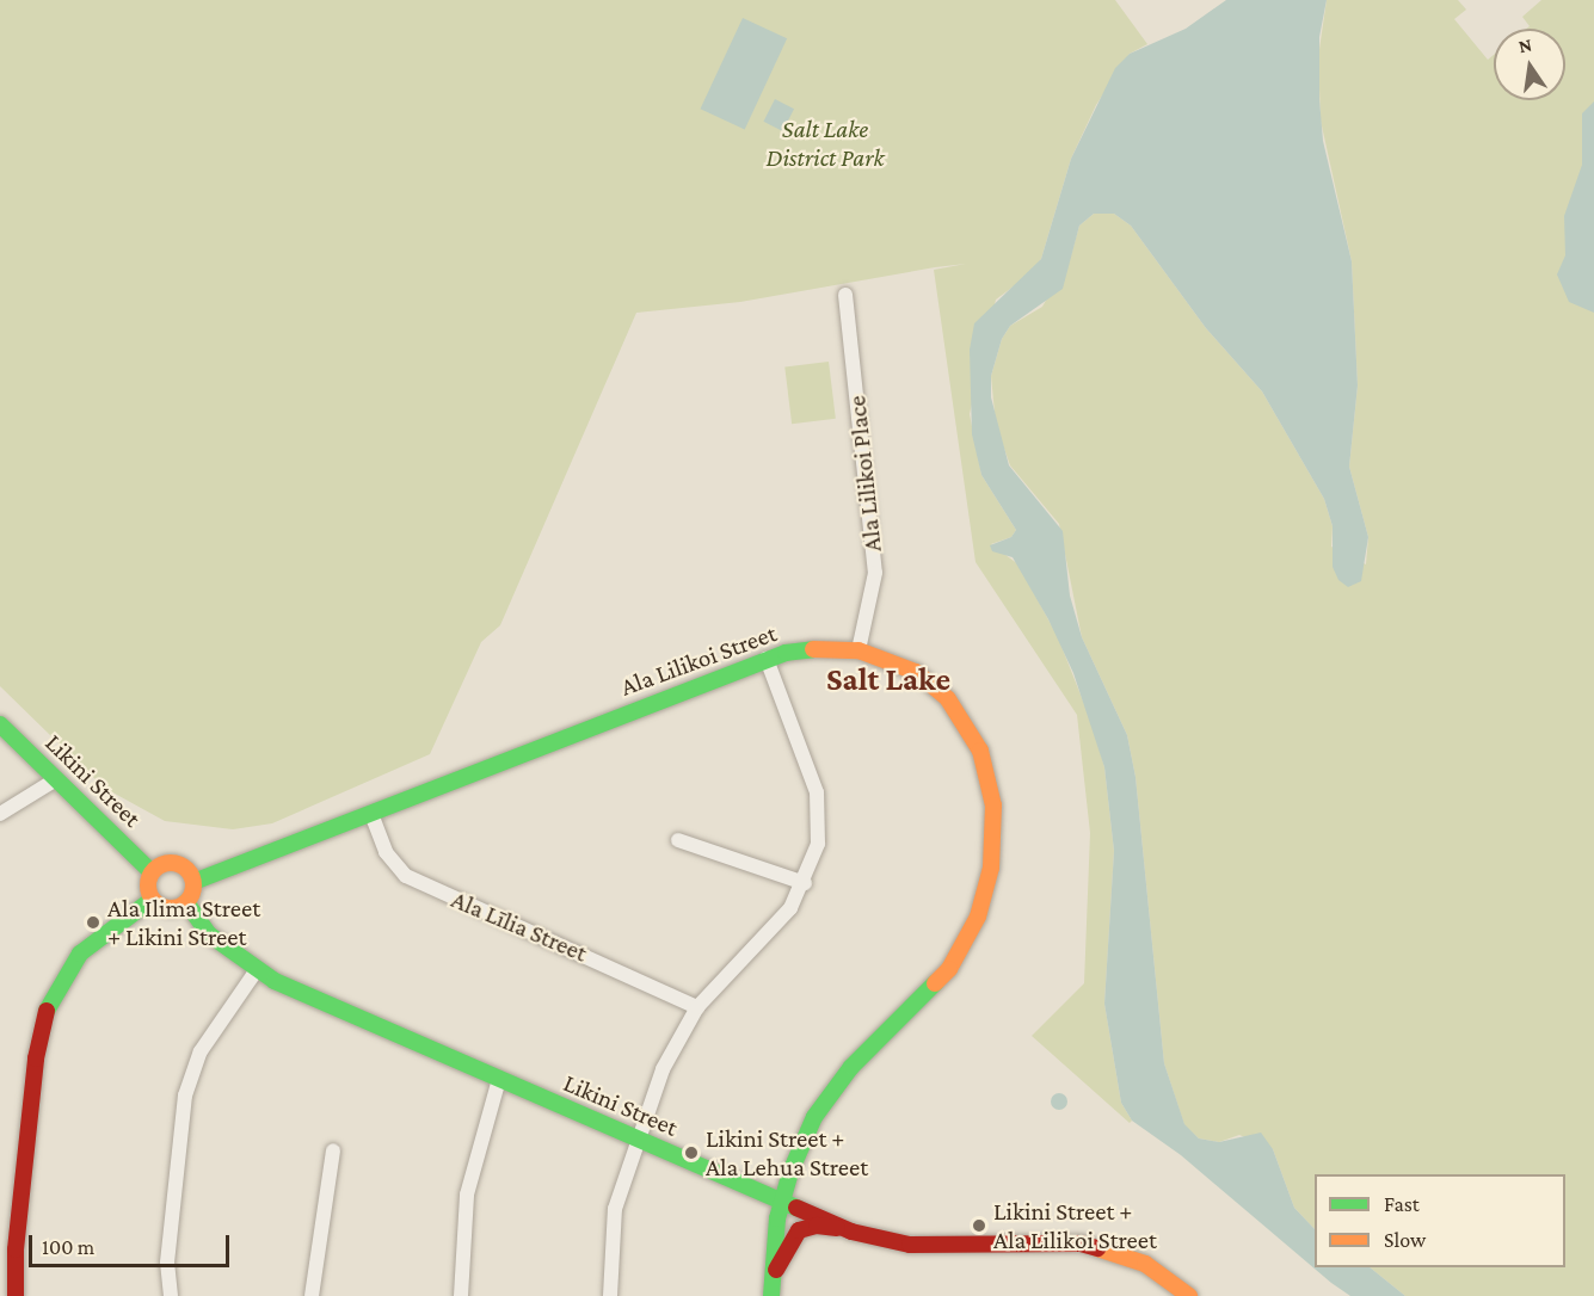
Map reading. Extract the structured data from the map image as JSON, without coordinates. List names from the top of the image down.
{
  "streets": {
    "street": [
      "Ala Lilikoi Place",
      "Ala Lilikoi Street",
      "Likini Street",
      "Ala Līlia Street"
    ]
  },
  "crossings": [
    ["Ala Lilikoi Place", "Ala Lilikoi Street"],
    ["Ala Lilikoi Street", "Likini Street"],
    ["Ala Lilikoi Street", "Ala Līlia Street"]
  ],
  "districts": ["Salt Lake"],
  "parks": ["Salt Lake District Park"],
  "places": ["Ala Ilima Street + Likini Street", "Likini Street + Ala Lehua Street", "Likini Street + Ala Lilikoi Street"],
  "legend": ["Fast", "Slow"],
  "scale_bar": "100 m",
  "north": "top"
}
